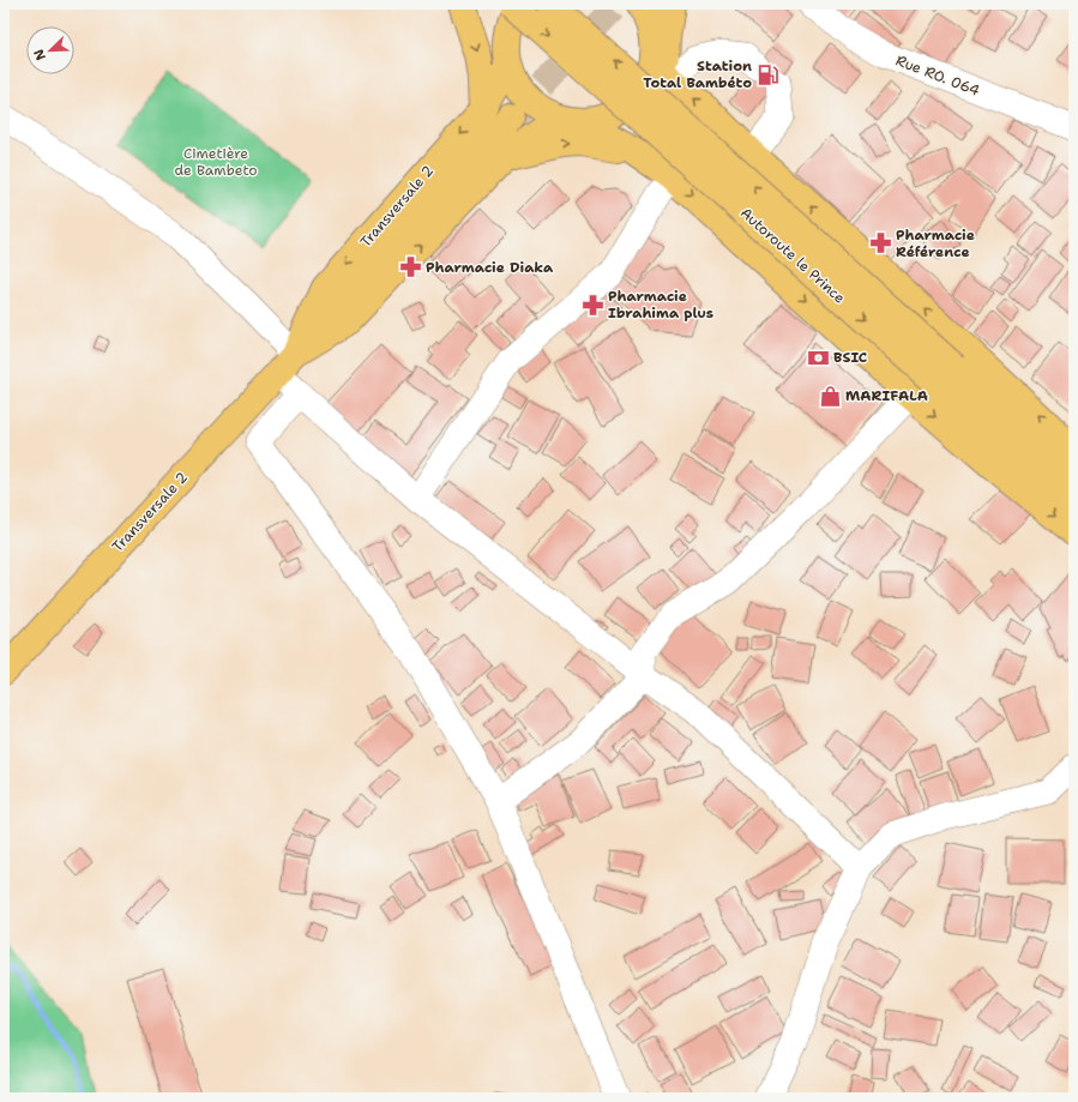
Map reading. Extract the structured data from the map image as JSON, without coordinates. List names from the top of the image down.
{
  "streets": {
    "main road": ["Transversale 2", "Autoroute le Prince"],
    "street": ["Rue RO. 064"]
  },
  "parks": ["Cimetière de Bambeto"],
  "places": {
    "fuel station": ["Station Total Bambéto"],
    "pharmacy": ["Pharmacie Référence", "Pharmacie Diaka", "Pharmacie Ibrahima plus"],
    "bank": ["BSIC"],
    "shop": ["MARIFALA"]
  },
  "north": "bottom left"
}
